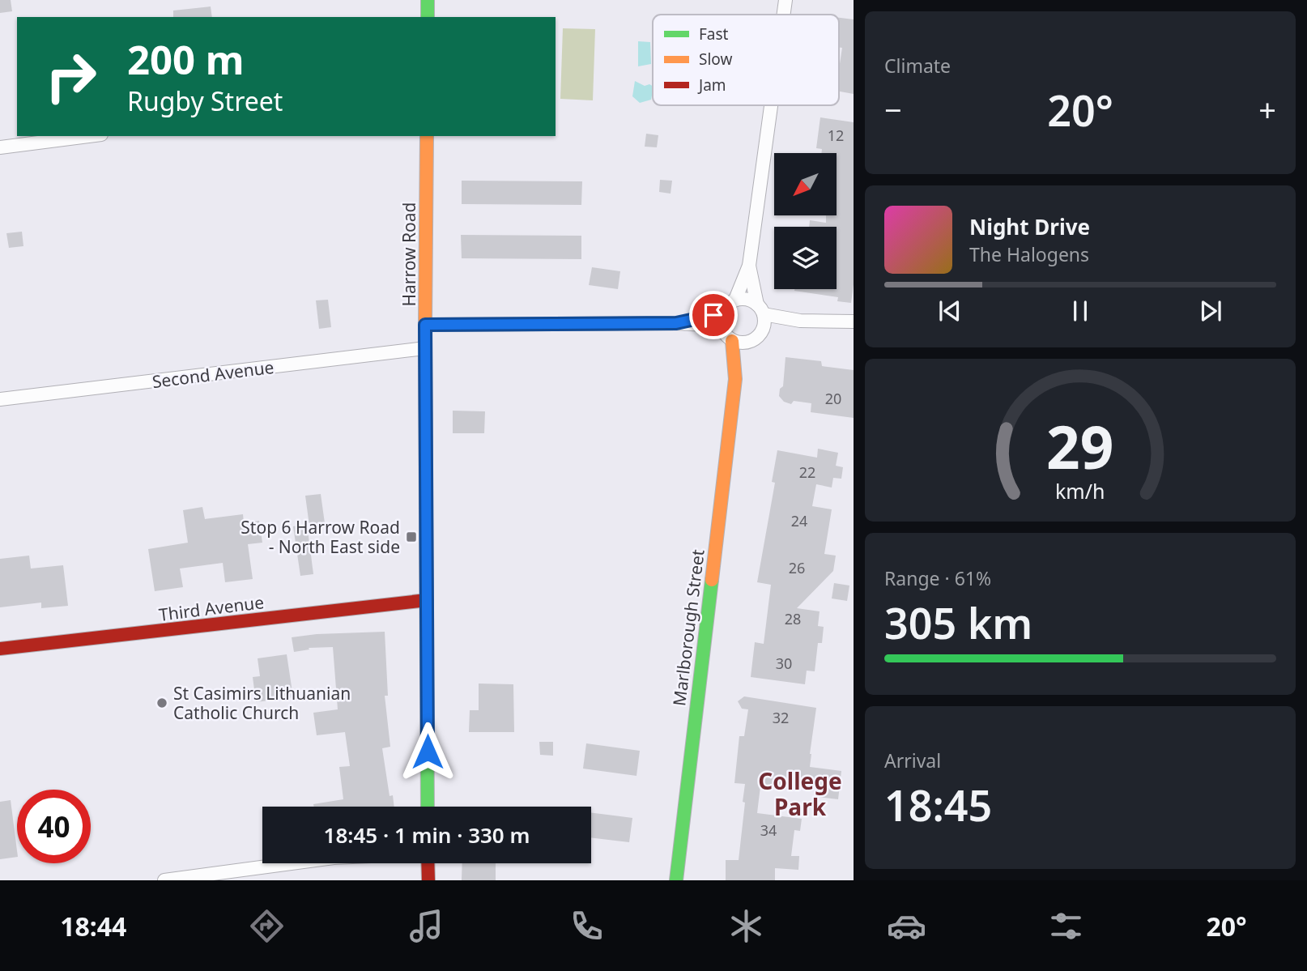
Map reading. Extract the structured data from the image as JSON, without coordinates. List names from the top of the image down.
{
  "streets": {
    "street": [
      "Harrow Road",
      "Second Avenue",
      "Third Avenue",
      "Marlborough Street"
    ]
  },
  "crossings": [
    ["Harrow Road", "Second Avenue"],
    ["Harrow Road", "Third Avenue"]
  ],
  "districts": ["College Park"],
  "places": {
    "transit": ["Stop 6 Harrow Road - North East side"],
    "other": ["St Casimirs Lithuanian Catholic Church"]
  },
  "house_numbers": [
    "12",
    "20",
    "22",
    "24",
    "26",
    "28",
    "30",
    "32",
    "34"
  ],
  "legend": ["Fast", "Slow", "Jam"],
  "north": "bottom left",
  "page": {
    "tile": [
      "Climate",
      ["Range · 61%", "305 km"],
      ["Arrival", "18:45"]
    ],
    "turn": ["200 m", "Rugby Street"],
    "heat": ["−", "20°", "+"],
    "song": ["Night Drive", "The Halogens"],
    "limit": "40",
    "trip": "18:45 · 1 min · 330 m",
    "tabs": ["18:44", "20°"],
    "gauge": ["29", "km/h"]
  }
}
